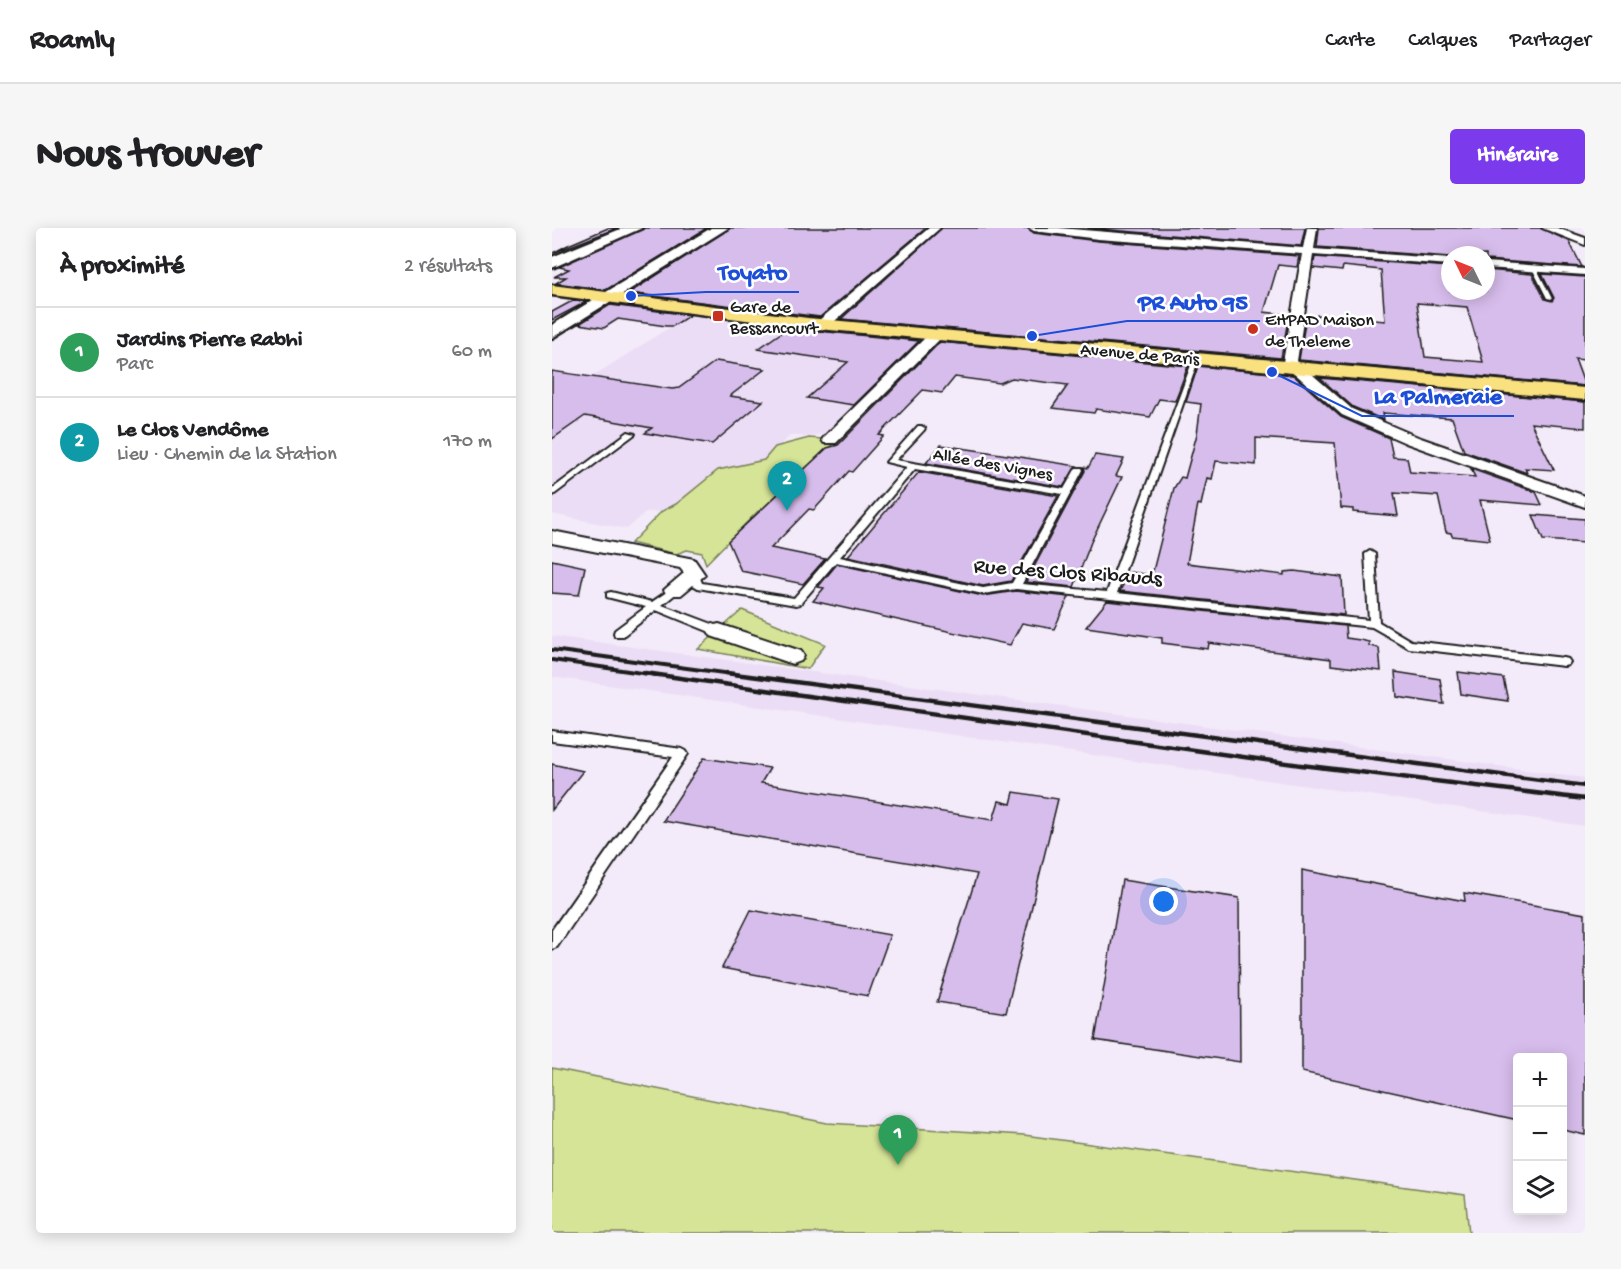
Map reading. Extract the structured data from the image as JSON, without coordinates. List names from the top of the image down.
{
  "streets": {
    "main road": ["Avenue de Paris"],
    "lane": ["Allée des Vignes", "Rue des Clos Ribauds"]
  },
  "crossings": [
    ["Allée des Vignes", "Rue des Clos Ribauds"]
  ],
  "places": {
    "other": [
      "Toyato",
      "EHPAD Maison de Theleme",
      "PR Auto 95",
      "La Palmeraie"
    ],
    "transit": ["Gare de Bessancourt"]
  },
  "north": "top left",
  "page": {
    "header": "Roamly",
    "nav": ["Carte", "Calques", "Partager"],
    "buttons": "Itinéraire",
    "title": "Nous trouver",
    "heading": ["À proximité", "2 résultats"],
    "list": [
      {
        "mark": "1",
        "name": "Jardins Pierre Rabhi",
        "note": "Parc",
        "value": "60 m"
      },
      {
        "mark": "2",
        "name": "Le Clos Vendôme",
        "note": "Lieu · Chemin de la Station",
        "value": "170 m"
      }
    ],
    "pins": ["2", "1"],
    "map_buttons": ["+", "−"]
  }
}
